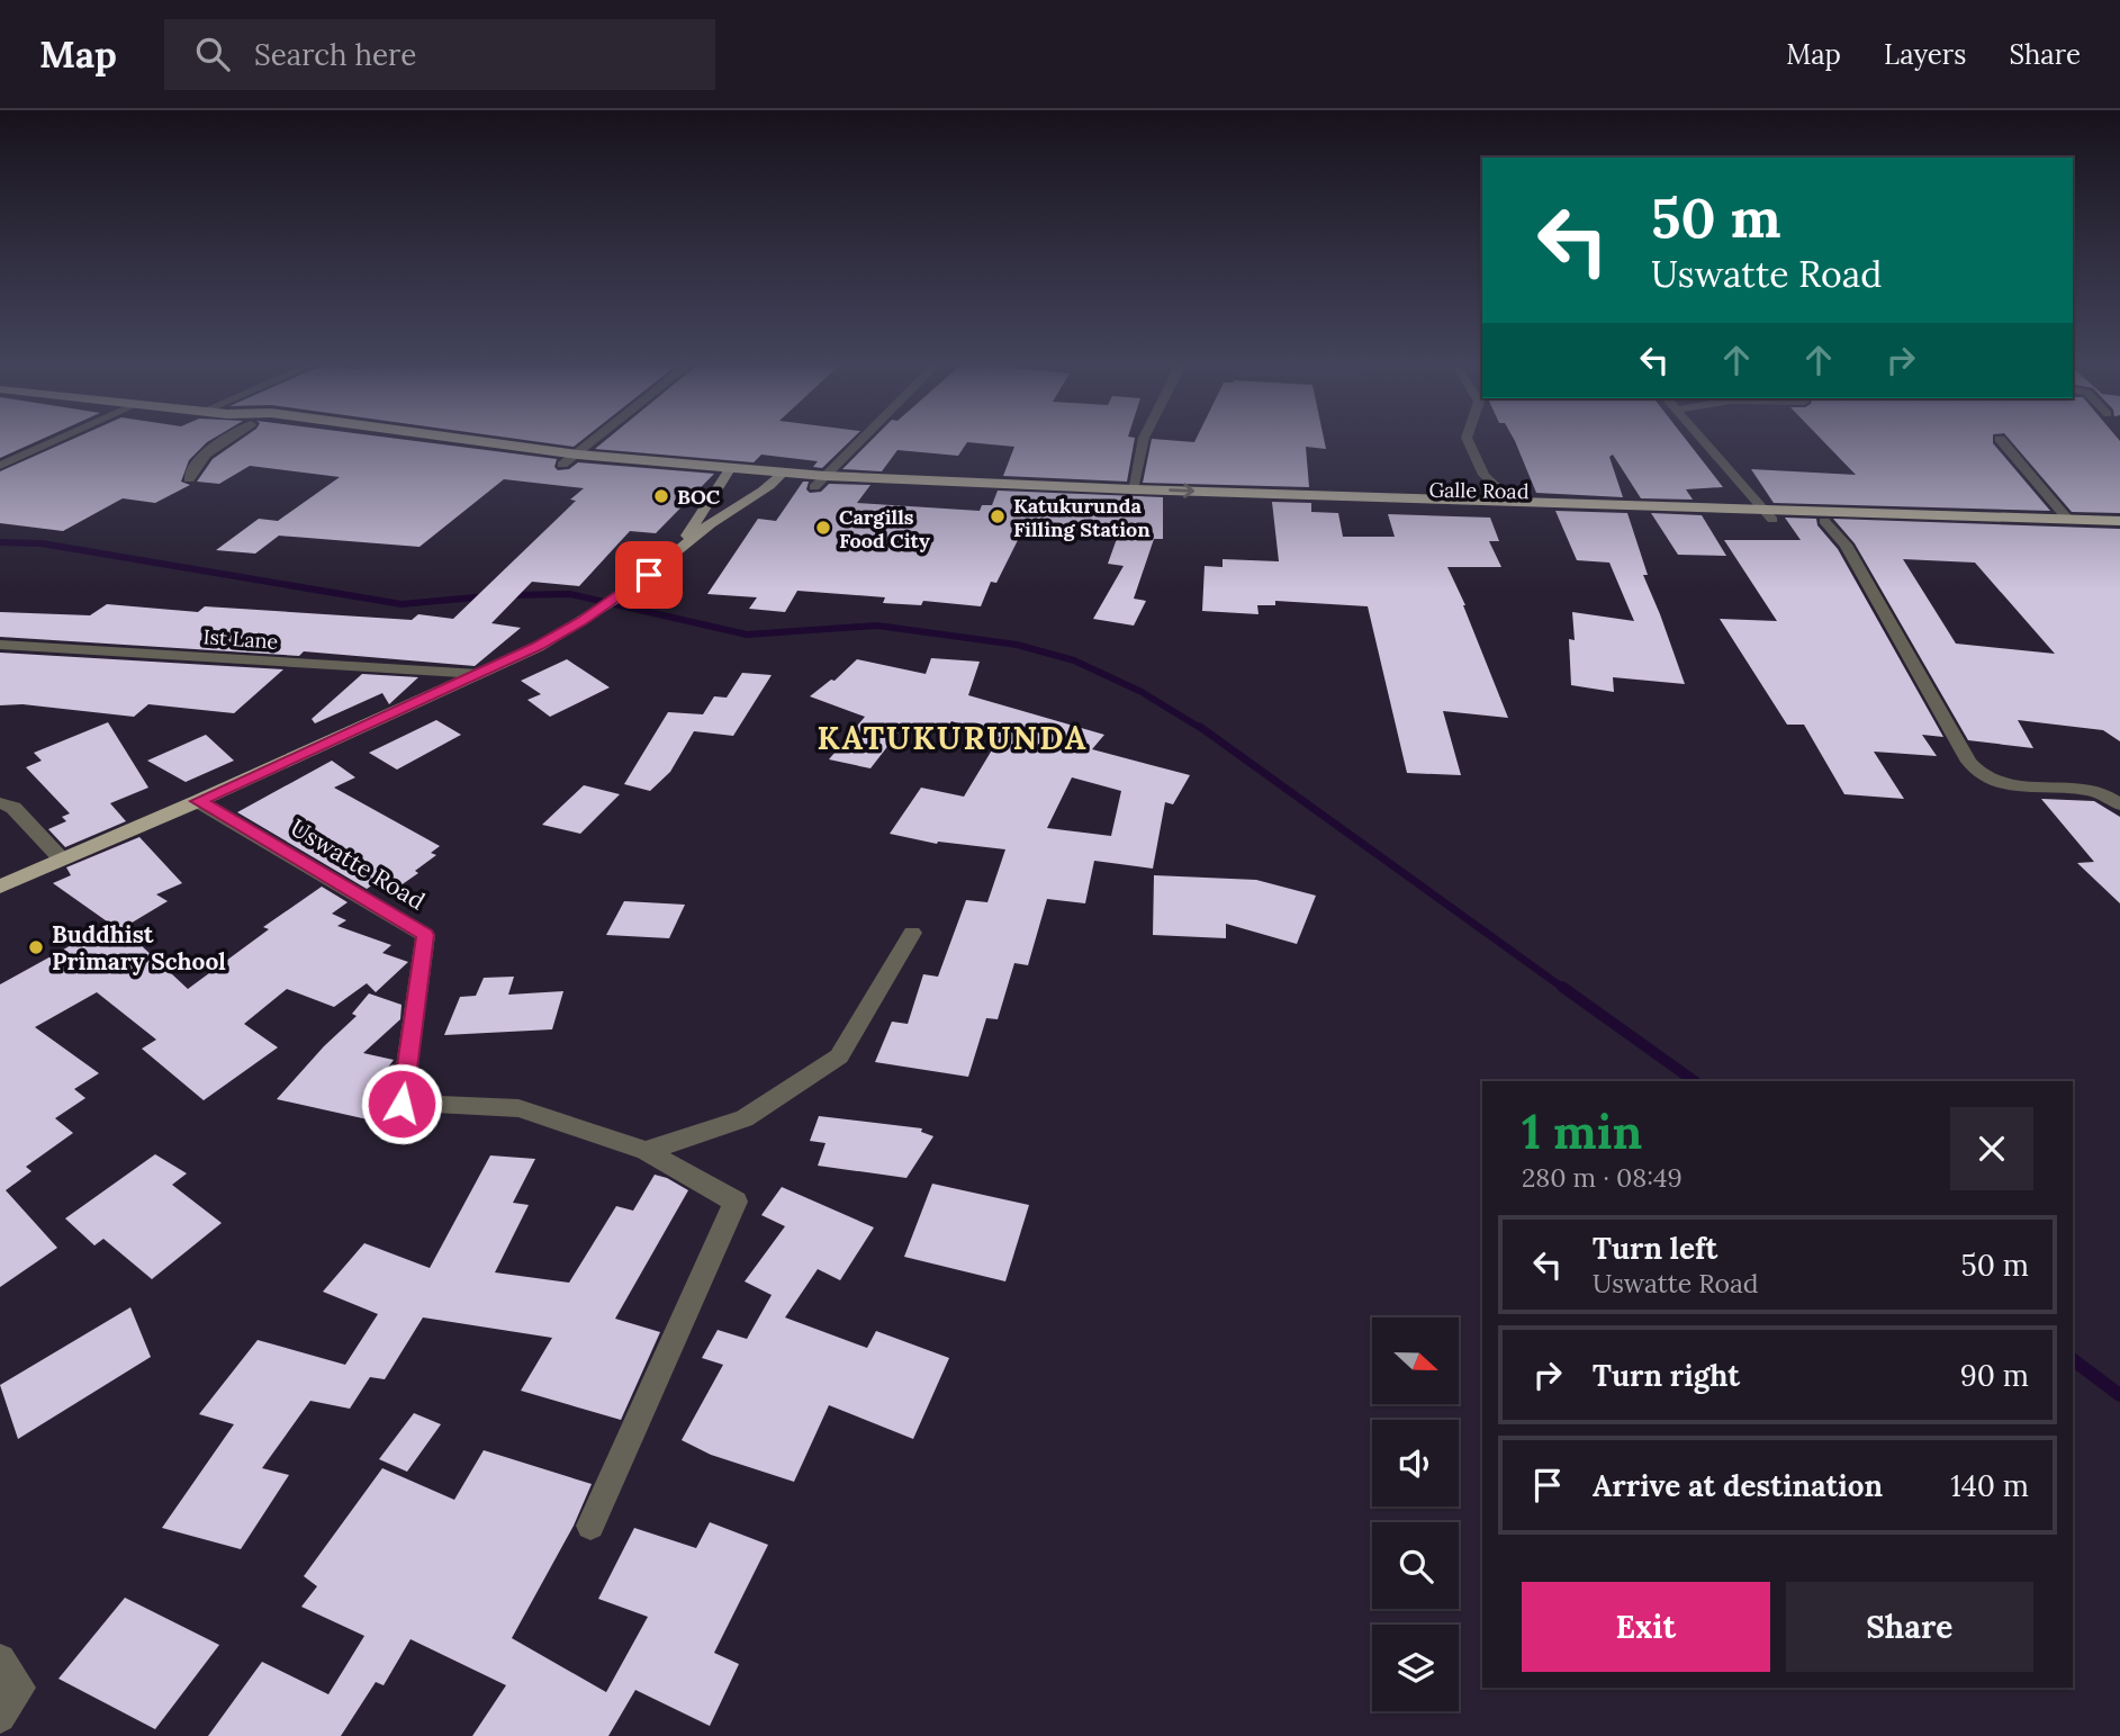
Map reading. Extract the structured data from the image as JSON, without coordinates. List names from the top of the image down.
{
  "streets": {
    "highway": ["Galle Road"],
    "street": ["Ist Lane", "Uswatte Road"]
  },
  "districts": ["KATUKURUNDA"],
  "places": [
    "BOC",
    "Katukurunda Filling Station",
    "Cargills Food City",
    "Buddhist Primary School"
  ],
  "north": "right",
  "page": {
    "header": "Map",
    "search": "Search here",
    "nav": ["Map", "Layers", "Share"],
    "turn": ["50 m", "Uswatte Road"],
    "heading": ["1 min", "280 m · 08:49"],
    "list": [
      {
        "name": "Turn left",
        "note": "Uswatte Road",
        "value": "50 m"
      },
      {
        "name": "Turn right",
        "value": "90 m"
      },
      {
        "name": "Arrive at destination",
        "value": "140 m"
      }
    ],
    "buttons": ["Exit", "Share"]
  }
}
